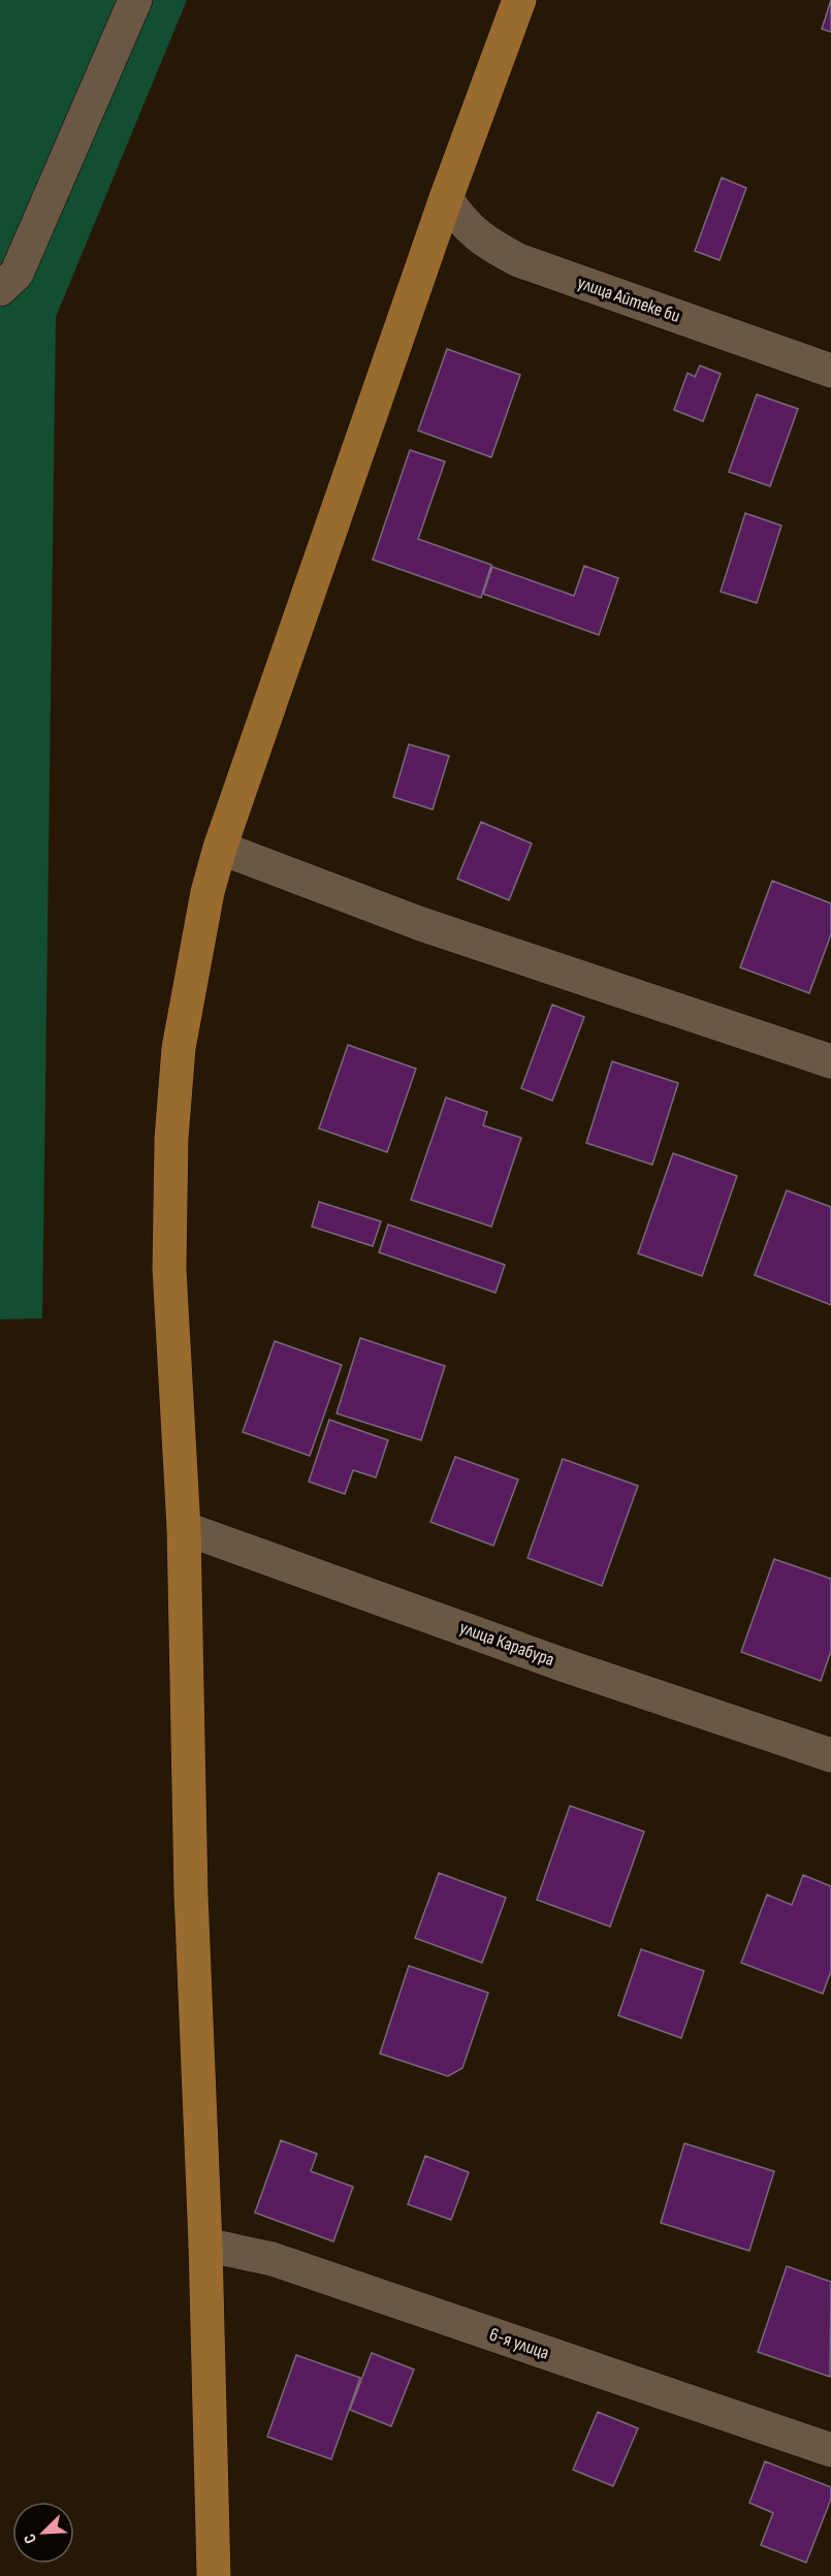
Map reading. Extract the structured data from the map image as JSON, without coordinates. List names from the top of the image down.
{
  "streets": {
    "street": ["улица Айтеке би", "улица Карабура", "6-я улица"]
  },
  "north": "bottom left"
}
